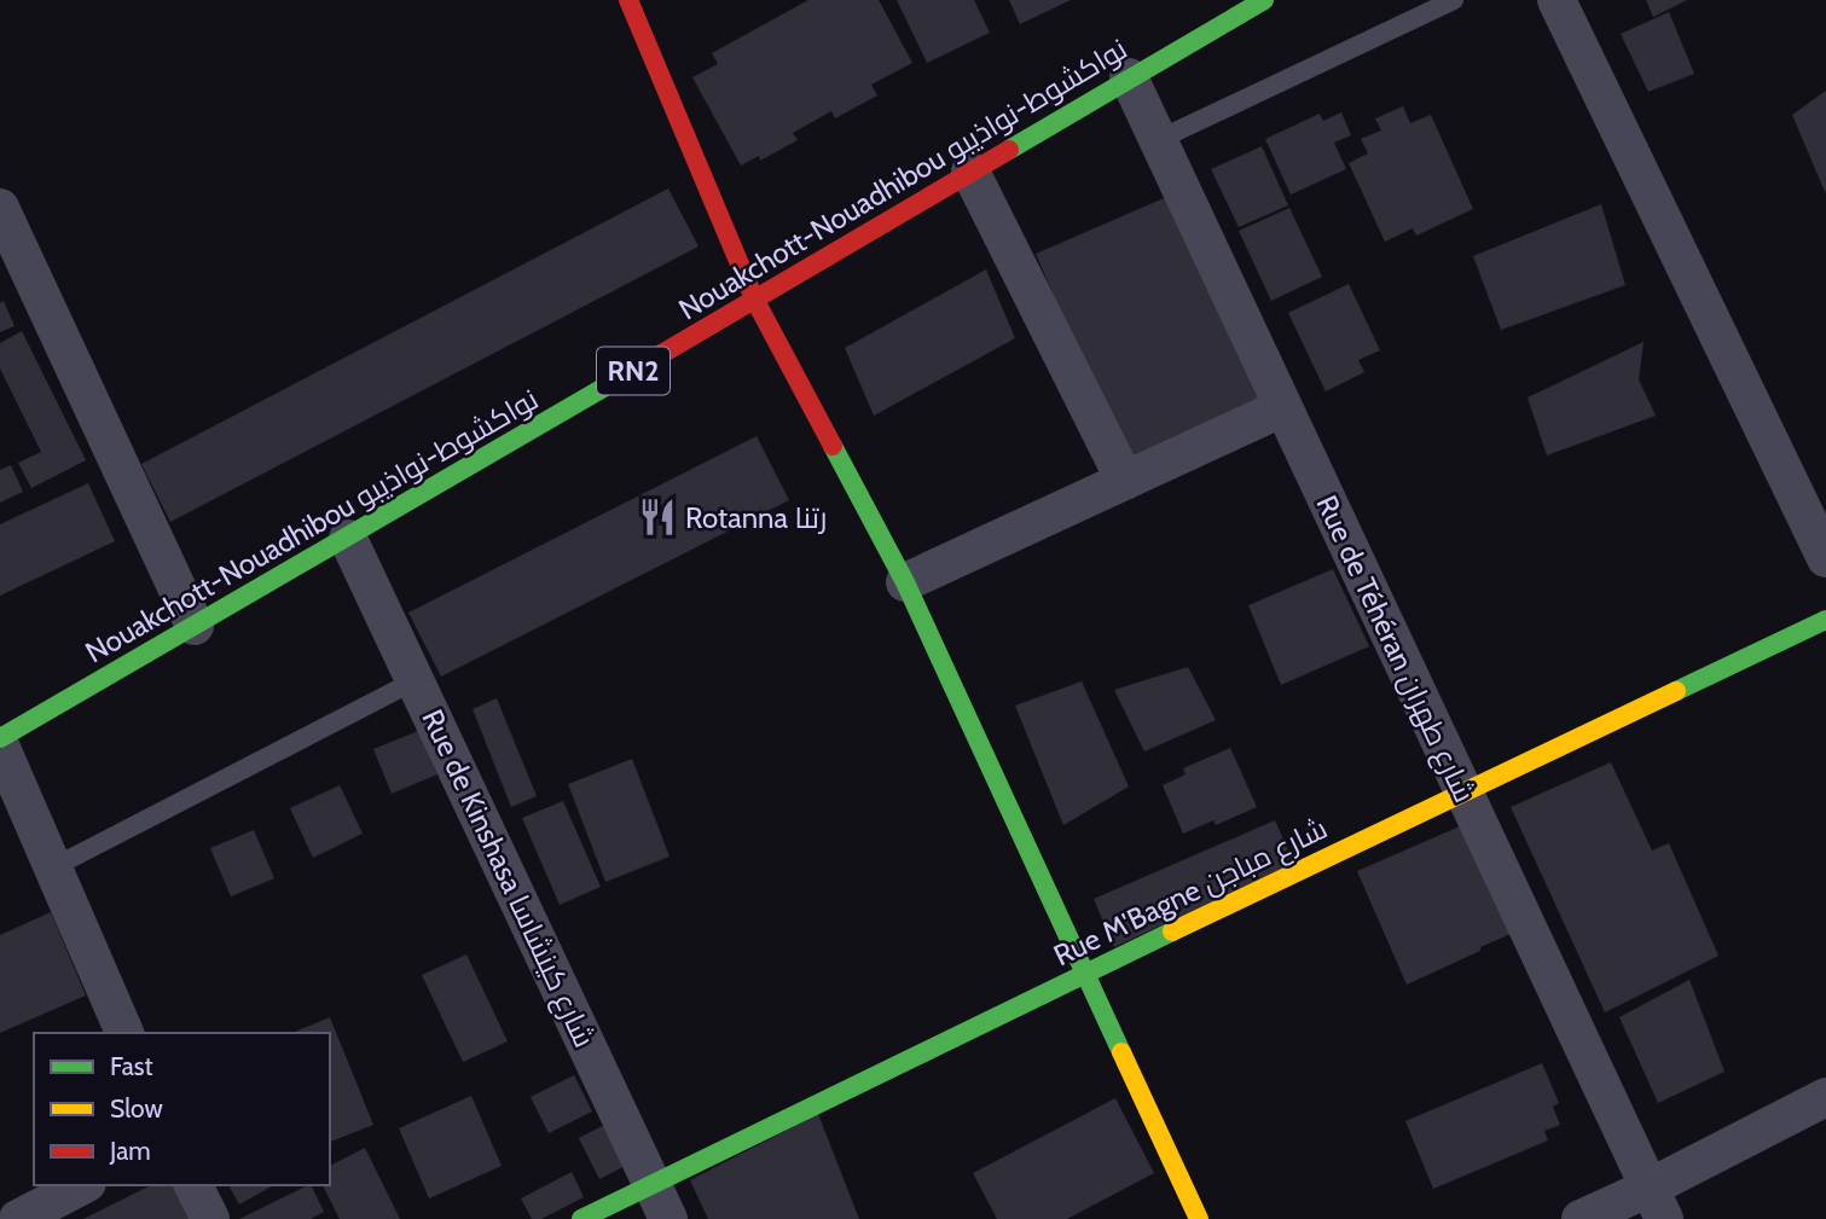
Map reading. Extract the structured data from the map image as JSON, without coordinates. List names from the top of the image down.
{
  "streets": {
    "main road": ["Nouakchott-Nouadhibou نواكشوط-نواذيبو", "RN2", "Rue M'Bagne شارع مباجن"],
    "street": ["Rue de Téhéran شارع طهران", "Rue de Kinshasa شارع كينشاسا"]
  },
  "crossings": [
    ["Nouakchott-Nouadhibou نواكشوط-نواذيبو", "Rue de Téhéran شارع طهران"],
    ["Nouakchott-Nouadhibou نواكشوط-نواذيبو", "Rue de Kinshasa شارع كينشاسا"],
    ["Rue de Téhéran شارع طهران", "Rue M'Bagne شارع مباجن"],
    ["Rue de Kinshasa شارع كينشاسا", "Rue M'Bagne شارع مباجن"]
  ],
  "places": {
    "restaurant": ["Rotanna رتنا"]
  },
  "legend": ["Fast", "Slow", "Jam"]
}
